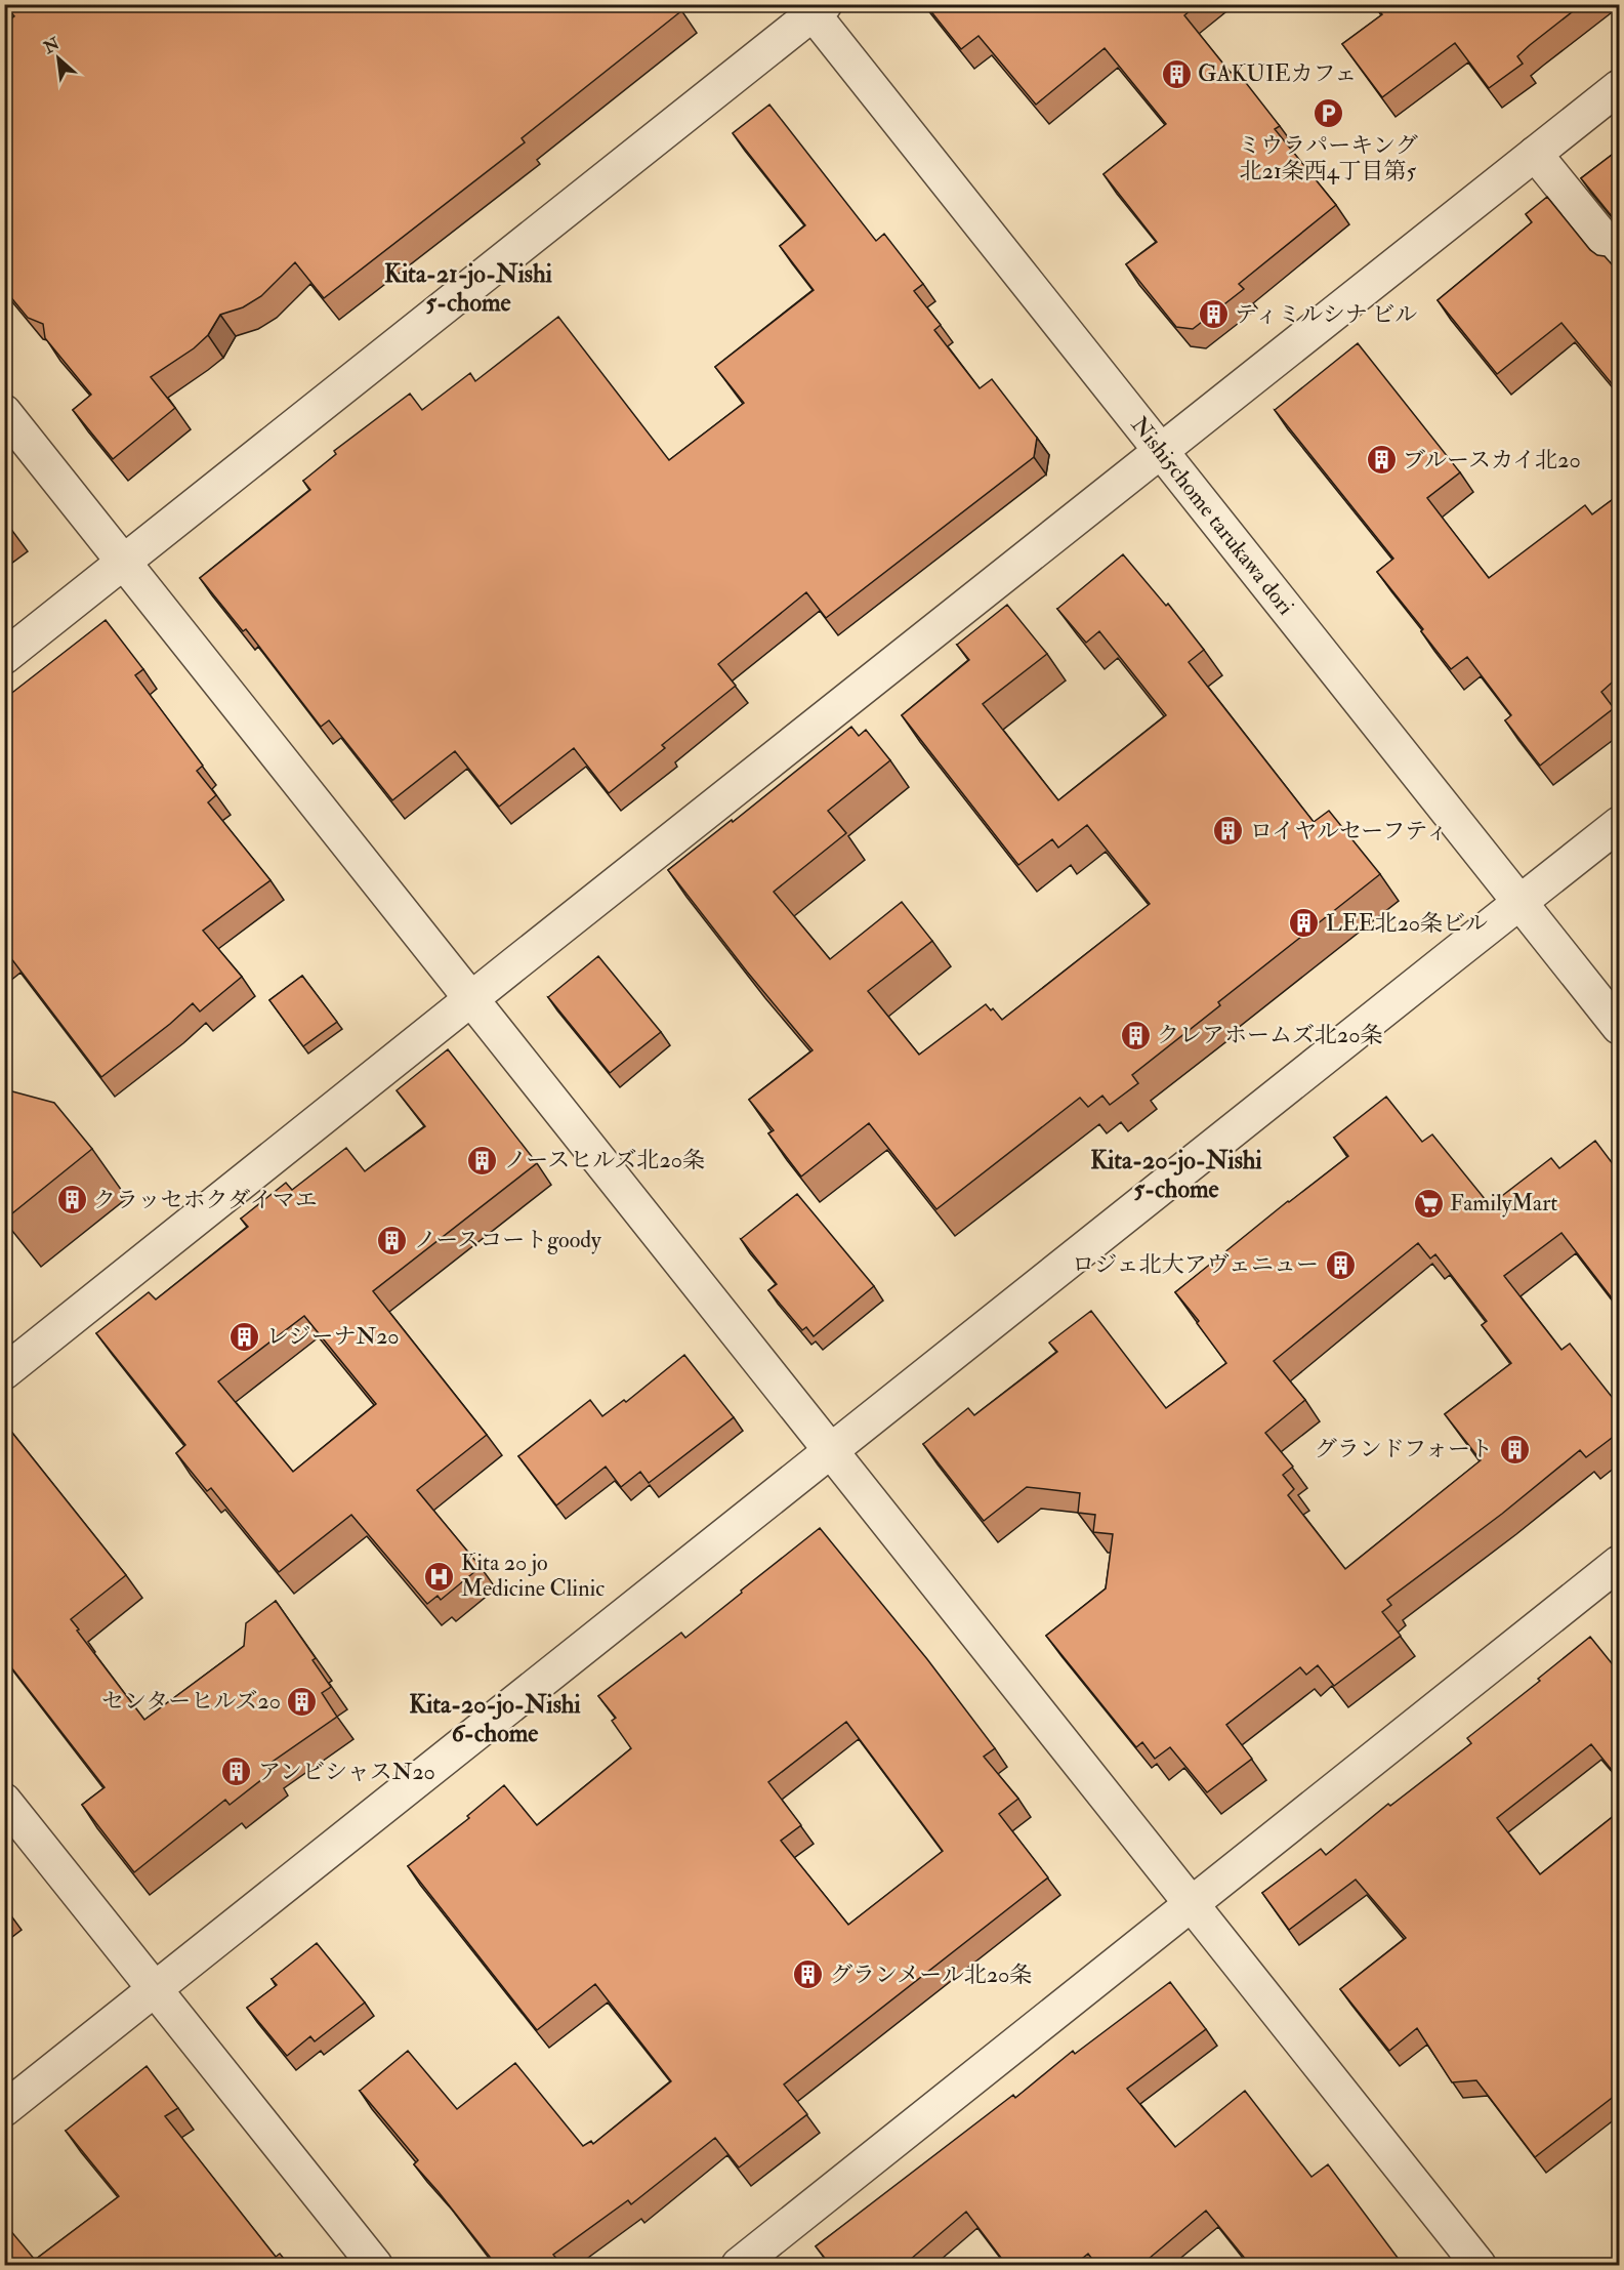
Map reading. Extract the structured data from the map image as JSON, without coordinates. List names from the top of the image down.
{
  "streets": {
    "street": ["Nishi5chome tarukawa dori"]
  },
  "districts": ["Kita-21-jo-Nishi 5-chome", "Kita-20-jo-Nishi 5-chome", "Kita-20-jo-Nishi 6-chome"],
  "places": {
    "building": [
      "GAKUIEカフェ",
      "ティミルシナ ビル",
      "ブルースカイ北20",
      "ロイヤルセーフティ",
      "LEE北20条ビル",
      "クレアホームズ北20条",
      "ノースヒルズ北20条",
      "クラッセホクダイマエ",
      "ノースコートgoody",
      "ロジェ北大アヴェニュー",
      "レジーナN20",
      "グランドフォート",
      "センターヒルズ20",
      "アンビシャスN20",
      "グランメール北20条"
    ],
    "parking": ["ミウラパーキング 北21条西4丁目第5"],
    "supermarket": ["FamilyMart"],
    "hospital": ["Kita 20 jo Medicine Clinic"]
  },
  "north": "top left"
}
